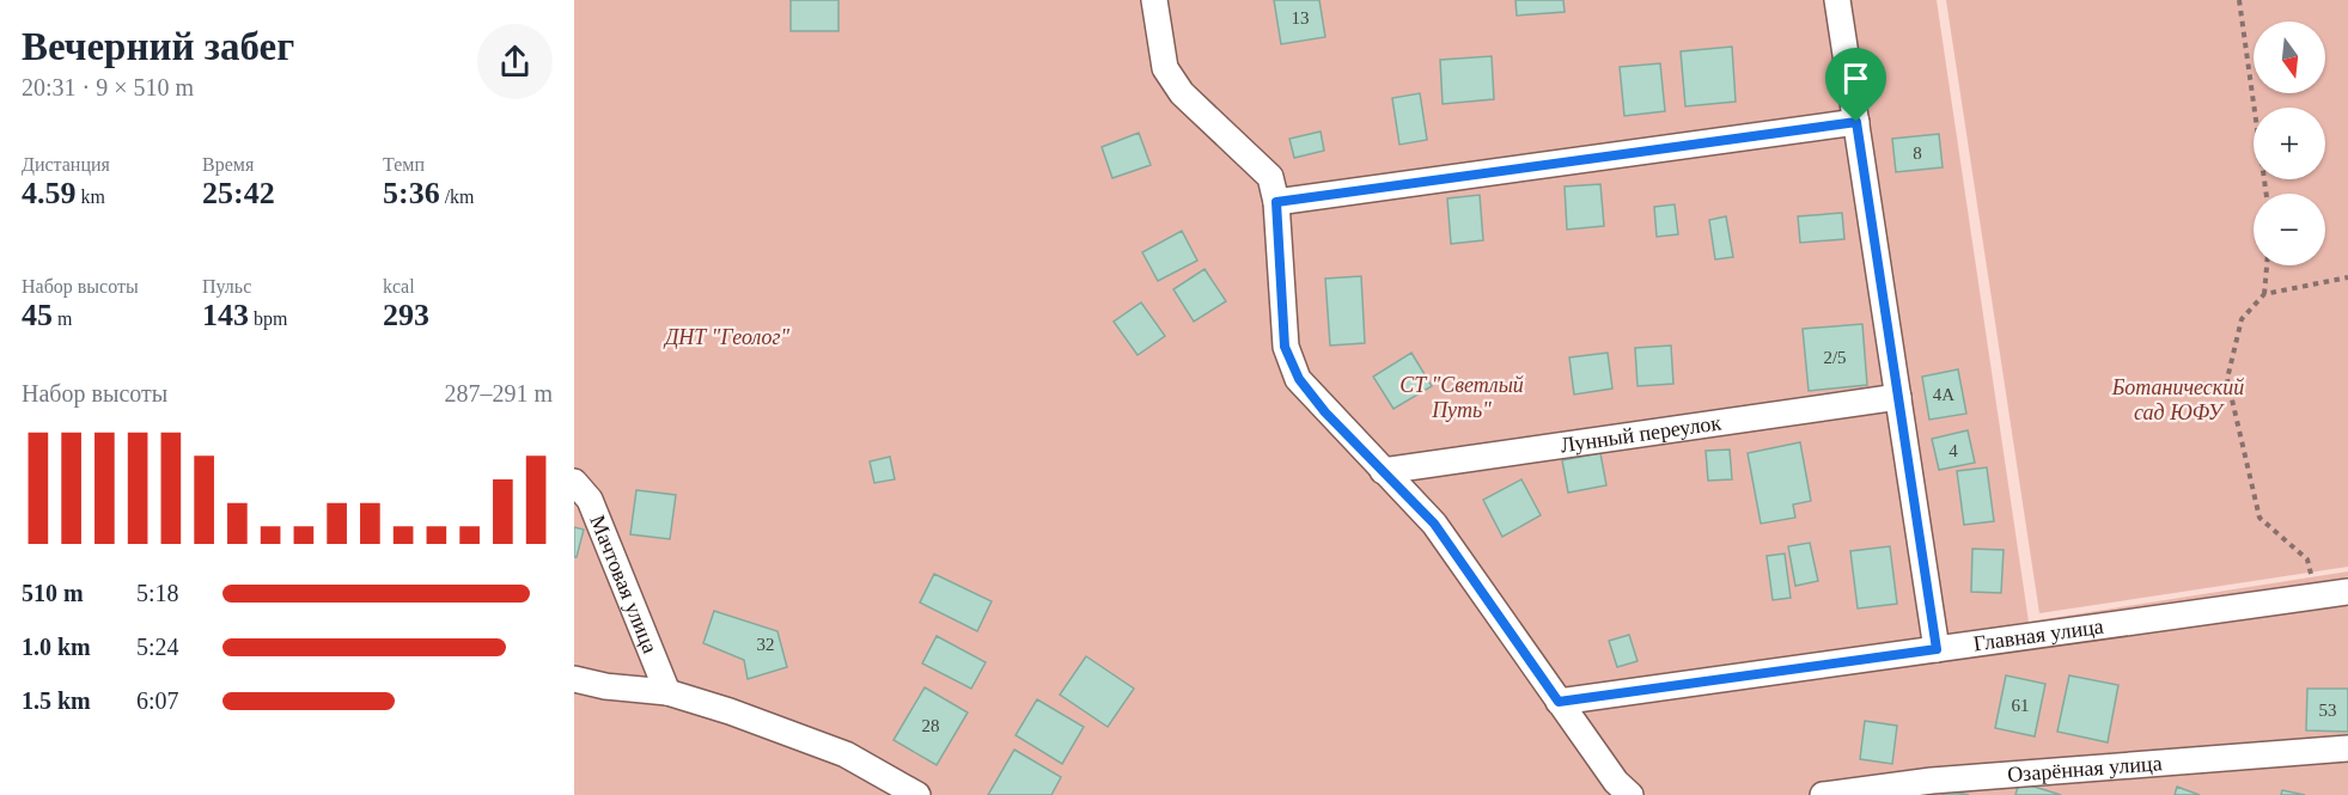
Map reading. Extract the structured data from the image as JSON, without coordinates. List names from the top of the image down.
{
  "streets": {
    "street": [
      "Лунный переулок",
      "Мачтовая улица",
      "Главная улица",
      "Озарённая улица"
    ]
  },
  "parks": ["ДНТ \"Геолог\"", "СТ \"Светлый Путь\"", "Ботанический сад ЮФУ"],
  "house_numbers": [
    "13",
    "8",
    "2/5",
    "4А",
    "4",
    "32",
    "61",
    "53",
    "28"
  ],
  "north": "bottom",
  "page": {
    "heading": ["Вечерний забег", "20:31 · 9 × 510 m"],
    "map_buttons": ["+", "−"],
    "stats": [
      ["Дистанция", "4.59 km"],
      ["Время", "25:42"],
      ["Темп", "5:36 /km"],
      ["Набор высоты", "45 m"],
      ["Пульс", "143 bpm"],
      ["kcal", "293"]
    ],
    "chart": ["Набор высоты", "287–291 m"],
    "list": [
      {
        "name": "510 m",
        "note": "5:18"
      },
      {
        "name": "1.0 km",
        "note": "5:24"
      },
      {
        "name": "1.5 km",
        "note": "6:07"
      }
    ]
  }
}
